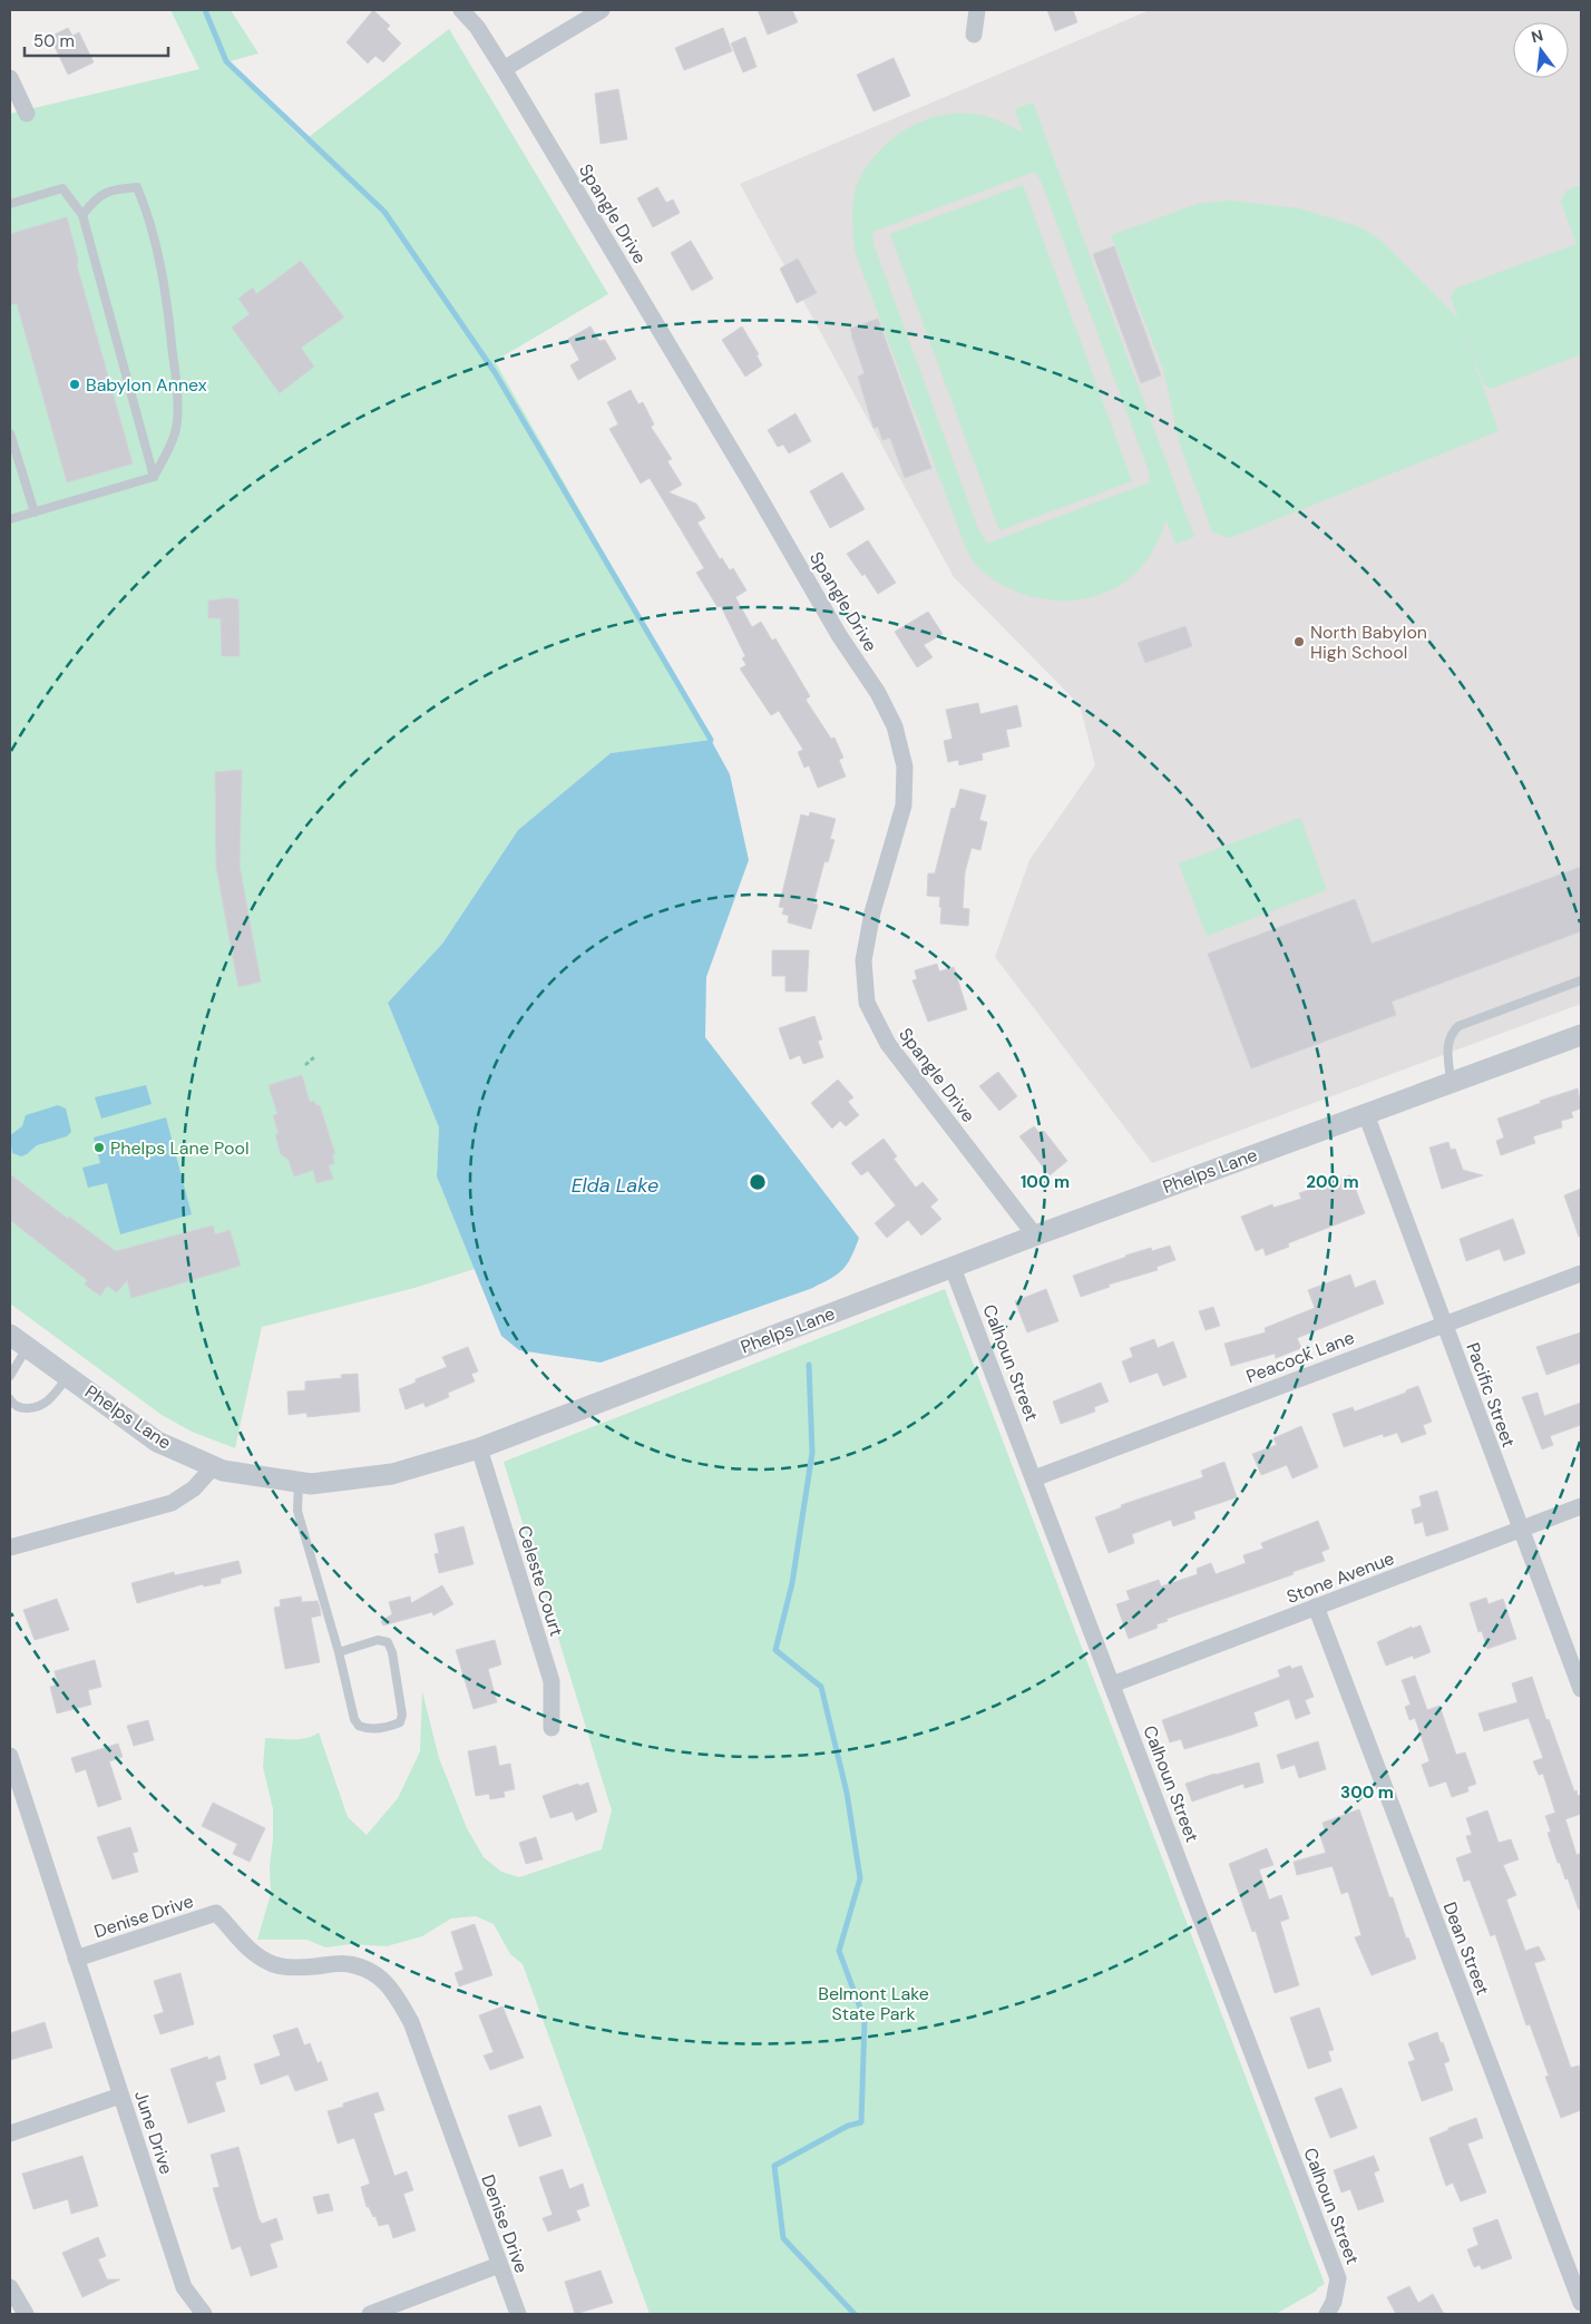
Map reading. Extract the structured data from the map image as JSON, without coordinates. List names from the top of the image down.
{
  "streets": {
    "street": [
      "Spangle Drive",
      "Phelps Lane",
      "Peacock Lane",
      "Calhoun Street",
      "Pacific Street",
      "Stone Avenue",
      "Celeste Court",
      "Denise Drive",
      "Dean Street",
      "June Drive"
    ]
  },
  "crossings": [
    ["Spangle Drive", "Phelps Lane"],
    ["Phelps Lane", "Calhoun Street"],
    ["Phelps Lane", "Pacific Street"],
    ["Phelps Lane", "Celeste Court"],
    ["Peacock Lane", "Calhoun Street"],
    ["Peacock Lane", "Pacific Street"],
    ["Calhoun Street", "Stone Avenue"],
    ["Pacific Street", "Stone Avenue"],
    ["Stone Avenue", "Dean Street"],
    ["Denise Drive", "June Drive"]
  ],
  "water": ["Elda Lake"],
  "parks": ["Belmont Lake State Park"],
  "places": ["Babylon Annex", "North Babylon High School", "Phelps Lane Pool"],
  "scale_bar": "50 m",
  "north": "top",
  "rings": ["100 m", "200 m", "300 m"]
}
